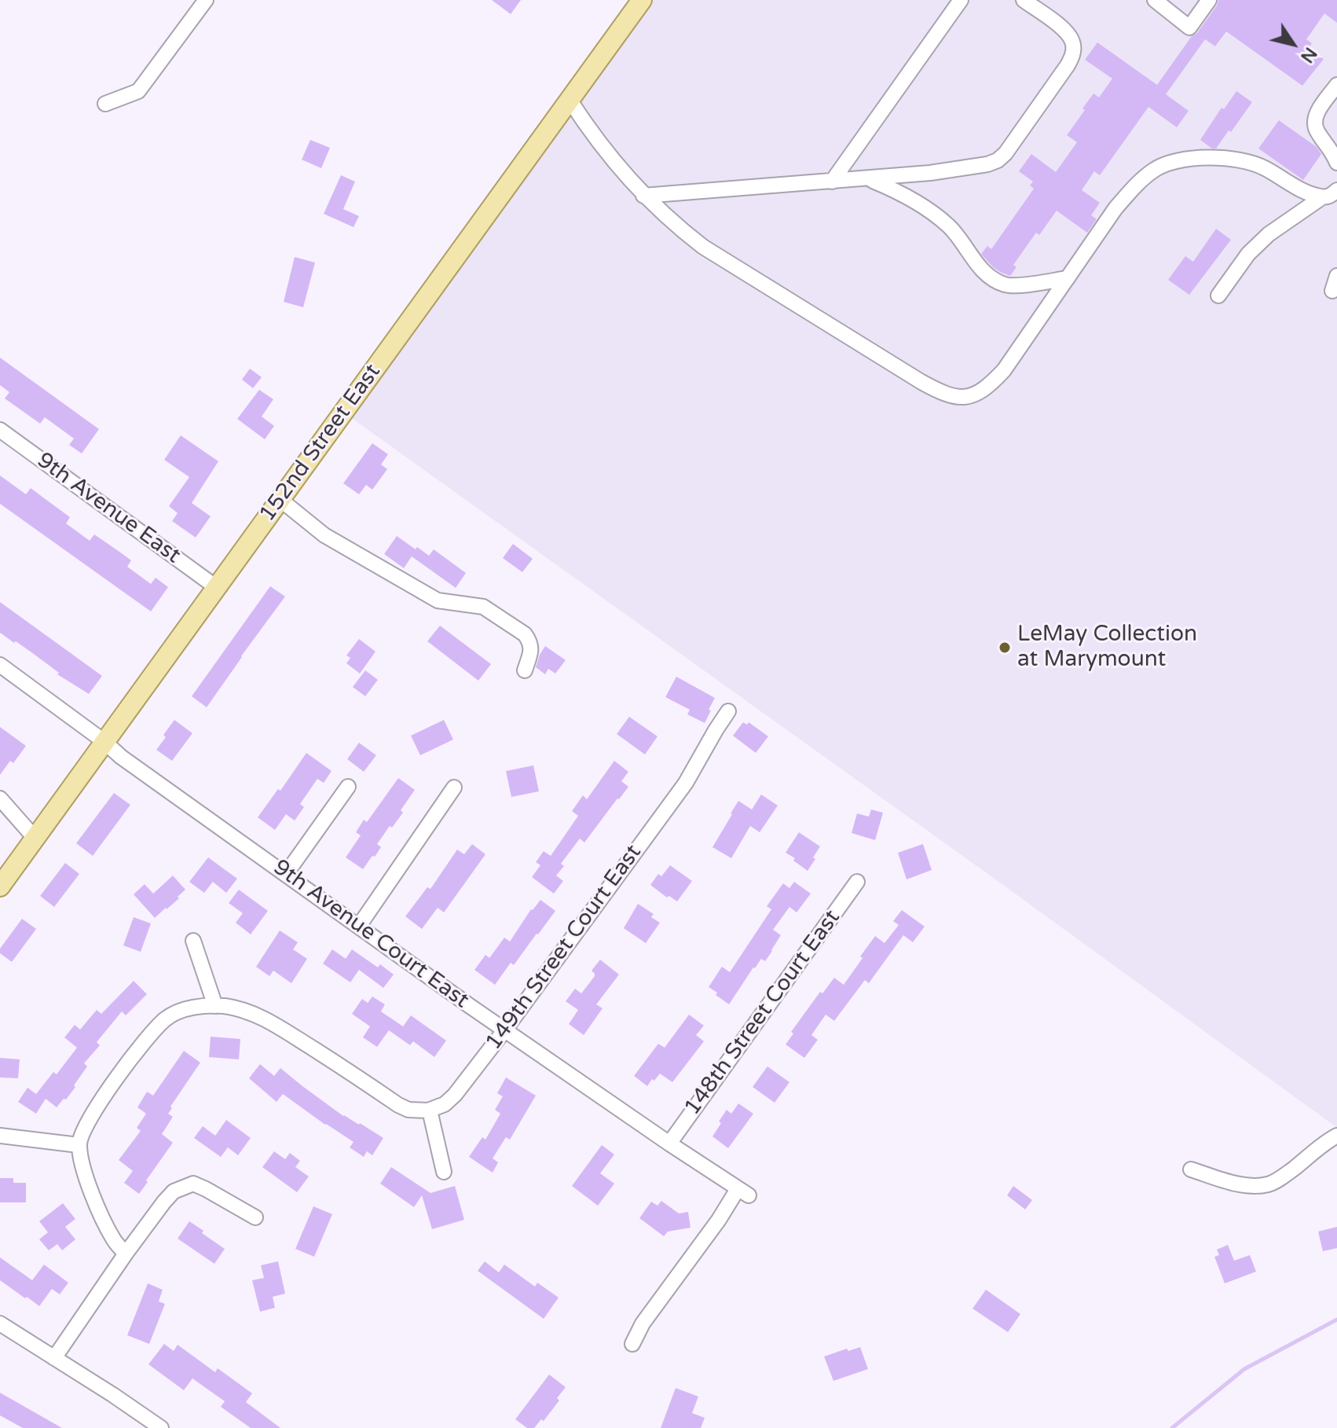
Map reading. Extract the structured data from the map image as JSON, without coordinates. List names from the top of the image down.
{
  "streets": {
    "main road": ["152nd Street East"],
    "street": [
      "9th Avenue East",
      "9th Avenue Court East",
      "149th Street Court East",
      "148th Street Court East"
    ]
  },
  "crossings": [
    ["152nd Street East", "9th Avenue East"],
    ["152nd Street East", "9th Avenue Court East"],
    ["9th Avenue Court East", "149th Street Court East"],
    ["9th Avenue Court East", "148th Street Court East"]
  ],
  "places": ["LeMay Collection at Marymount"],
  "north": "bottom right"
}
